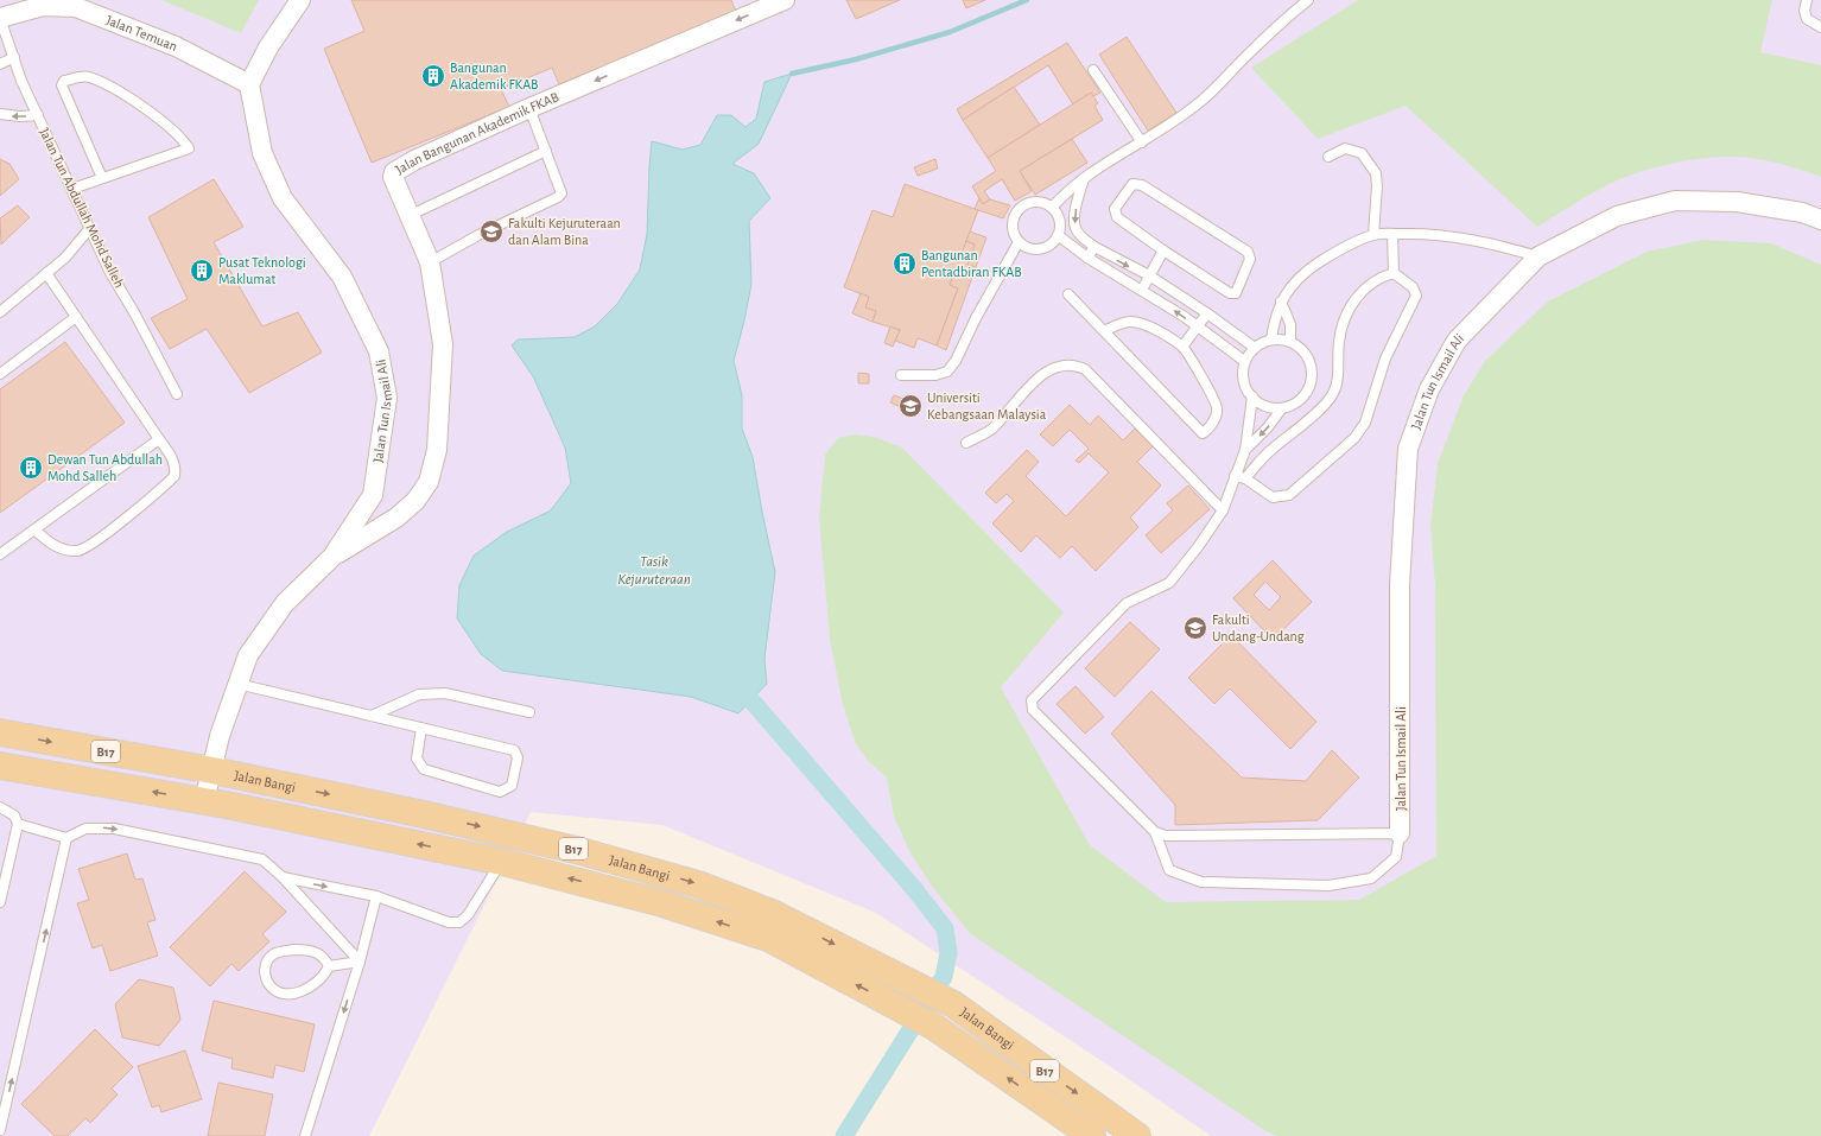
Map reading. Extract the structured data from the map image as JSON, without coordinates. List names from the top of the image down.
{
  "streets": {
    "main road": ["B17", "Jalan Bangi"],
    "street": ["Jalan Temuan", "Jalan Bangunan Akademik FKAB", "Jalan Tun Ismail Ali"],
    "lane": ["Jalan Tun Abdullah Mohd Salleh"]
  },
  "crossings": [
    ["Jalan Temuan", "Jalan Tun Abdullah Mohd Salleh"],
    ["Jalan Temuan", "Jalan Tun Ismail Ali"],
    ["Jalan Bangunan Akademik FKAB", "Jalan Tun Ismail Ali"],
    ["Jalan Tun Ismail Ali", "Jalan Bangi"]
  ],
  "water": ["Tasik Kejuruteraan"],
  "places": {
    "building": [
      "Bangunan Akademik FKAB",
      "Bangunan Pentadbiran FKAB",
      "Pusat Teknologi Maklumat",
      "Dewan Tun Abdullah Mohd Salleh"
    ],
    "school or university": ["Fakulti Kejuruteraan dan Alam Bina", "Universiti Kebangsaan Malaysia", "Fakulti Undang-Undang"]
  }
}
